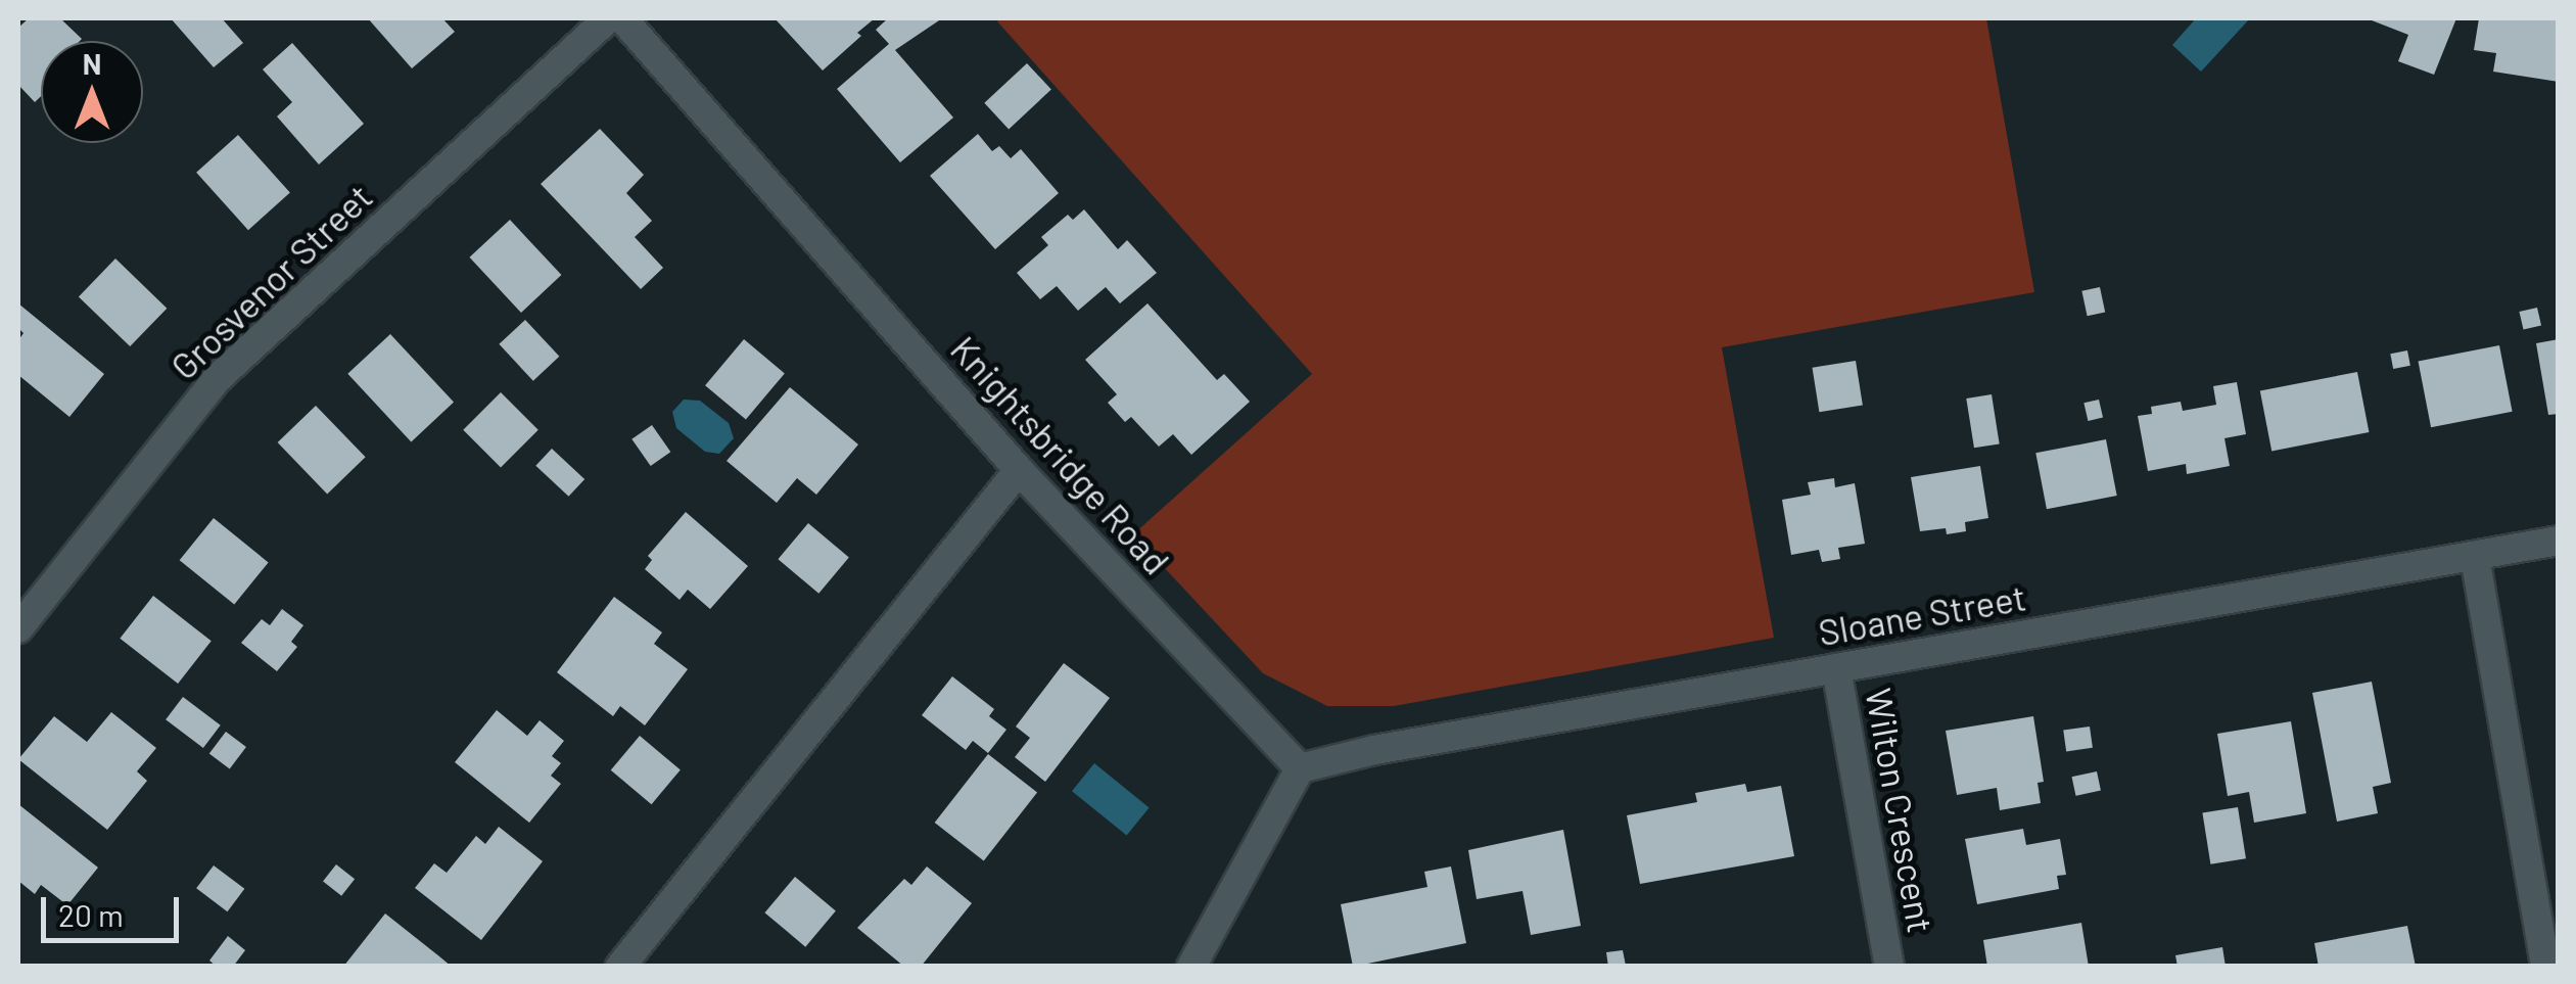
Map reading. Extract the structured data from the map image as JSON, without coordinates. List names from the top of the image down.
{
  "streets": {
    "street": [
      "Grosvenor Street",
      "Knightsbridge Road",
      "Sloane Street",
      "Wilton Crescent"
    ]
  },
  "crossings": [
    ["Knightsbridge Road", "Sloane Street"],
    ["Sloane Street", "Wilton Crescent"]
  ],
  "scale_bar": "20 m",
  "north": "top"
}
